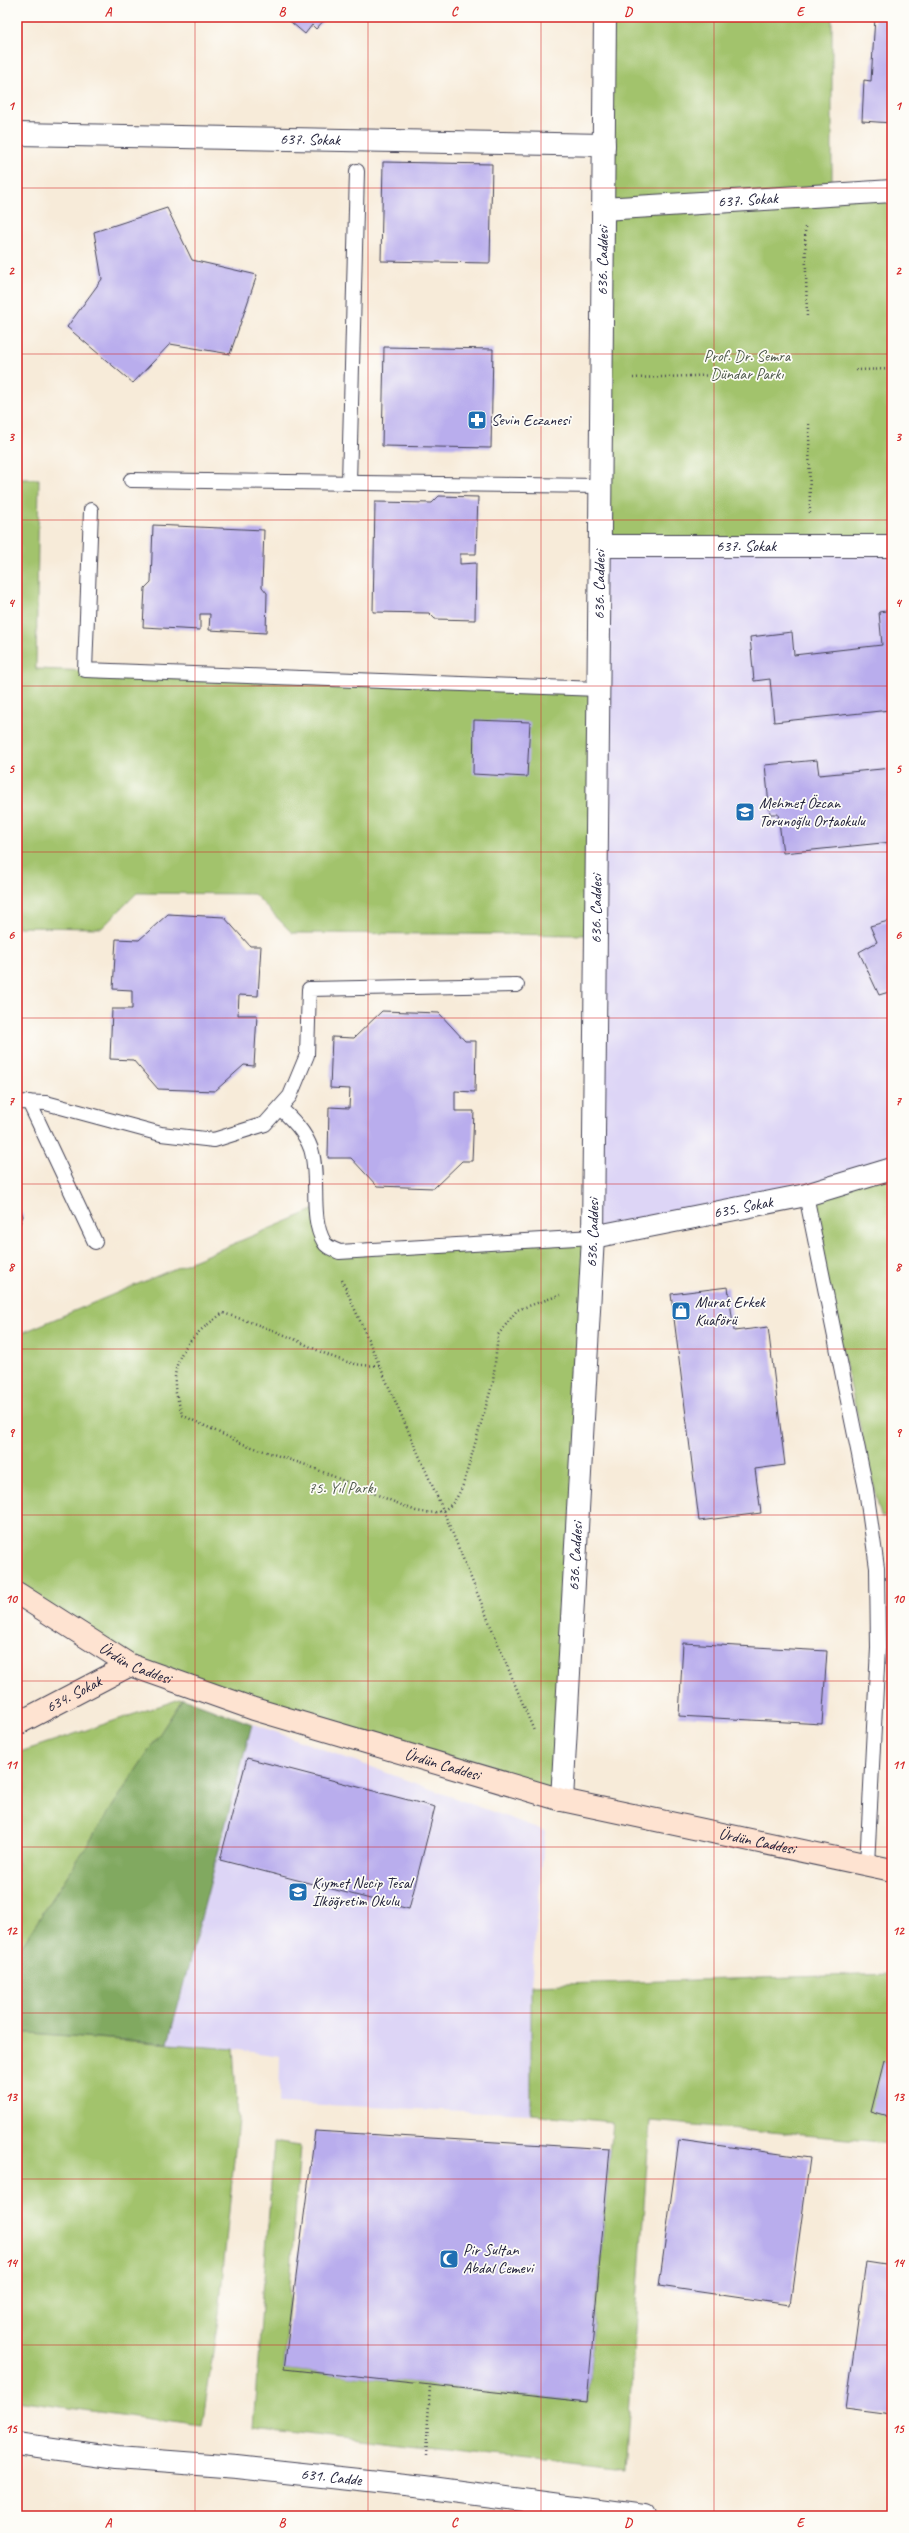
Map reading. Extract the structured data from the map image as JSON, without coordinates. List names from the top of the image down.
{
  "streets": {
    "main road": ["Ürdün Caddesi", "634. Sokak"],
    "street": [
      "637. Sokak",
      "636. Caddesi",
      "635. Sokak",
      "631. Cadde"
    ]
  },
  "crossings": [
    ["637. Sokak", "636. Caddesi"],
    ["636. Caddesi", "635. Sokak"],
    ["636. Caddesi", "Ürdün Caddesi"],
    ["Ürdün Caddesi", "634. Sokak"]
  ],
  "parks": ["Prof. Dr. Semra Dündar Parkı", "75. Yıl Parkı"],
  "places": {
    "pharmacy": ["Sevin Eczanesi"],
    "school or university": ["Mehmet Özcan Torunoğlu Ortaokulu", "Kıymet Necip Tesal İlköğretim Okulu"],
    "shop": ["Murat Erkek Kuaförü"],
    "mosque": ["Pir Sultan Abdal Cemevi"]
  },
  "grid": {
    "columns": [
      "A",
      "B",
      "C",
      "D",
      "E"
    ],
    "rows": [
      "1",
      "2",
      "3",
      "4",
      "5",
      "6",
      "7",
      "8",
      "9",
      "10",
      "11",
      "12",
      "13",
      "14",
      "15"
    ]
  }
}
